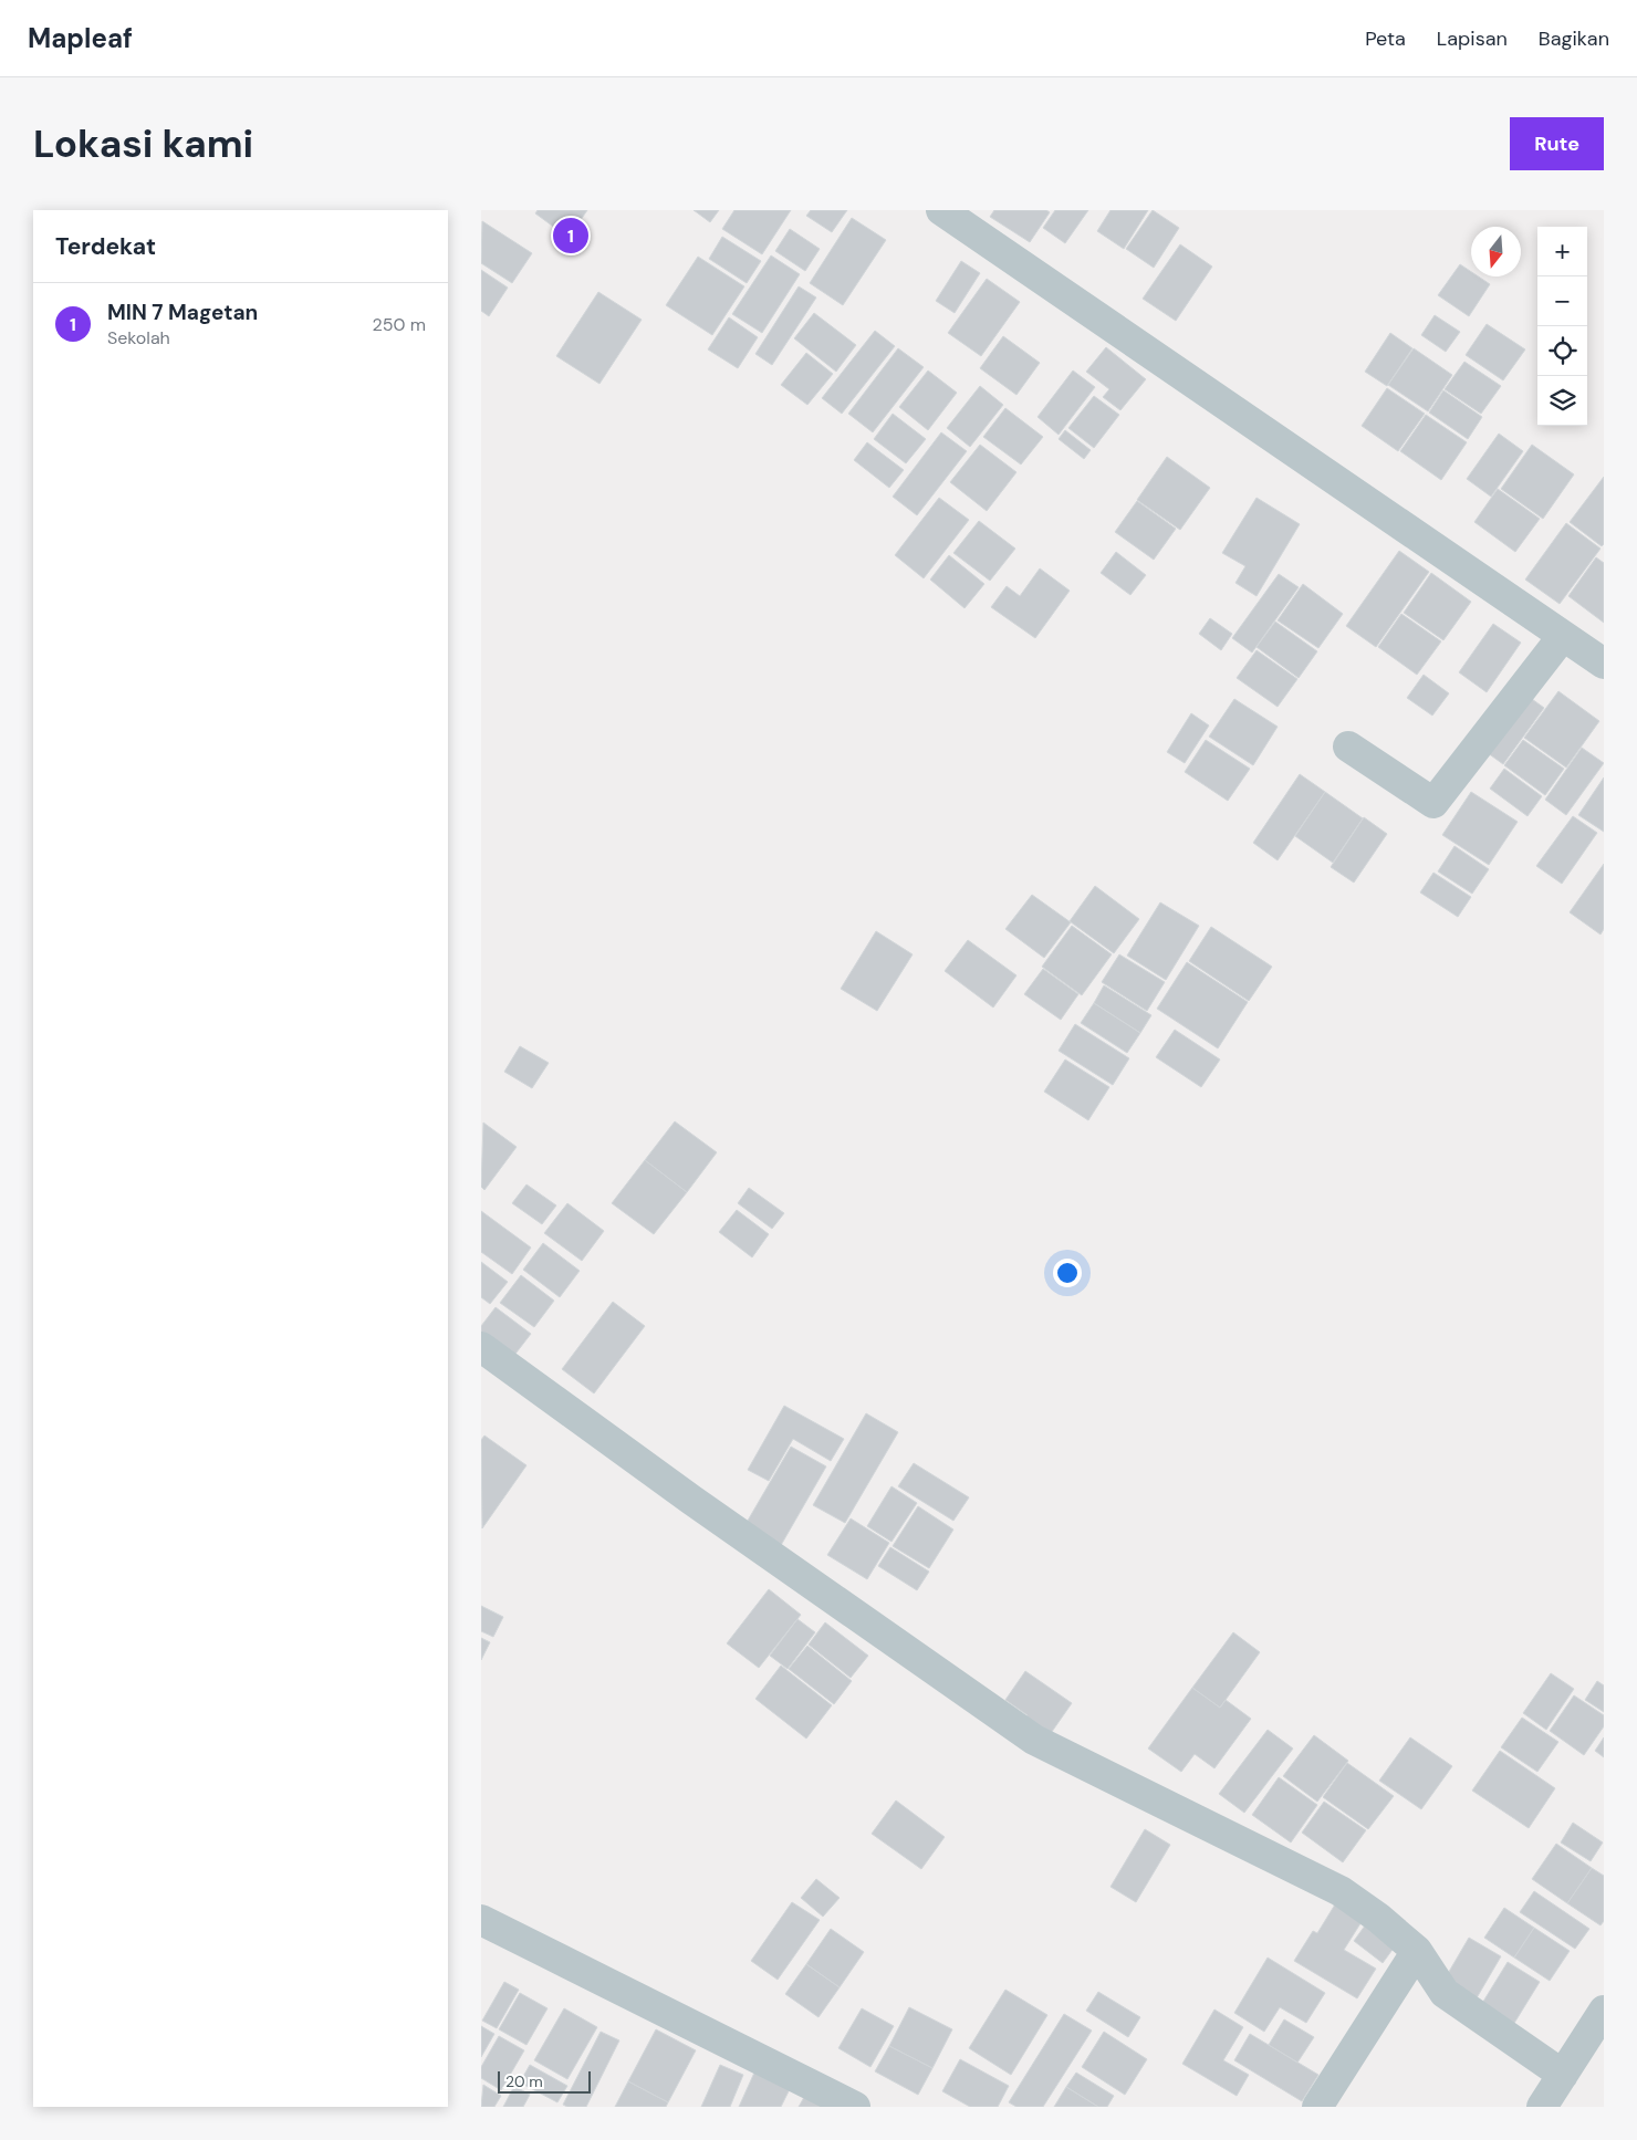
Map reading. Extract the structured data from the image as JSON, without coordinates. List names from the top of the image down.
{
  "scale_bar": "20 m",
  "north": "bottom",
  "page": {
    "header": "Mapleaf",
    "nav": ["Peta", "Lapisan", "Bagikan"],
    "buttons": "Rute",
    "title": "Lokasi kami",
    "heading": "Terdekat",
    "pins": "1",
    "map_buttons": ["+", "−"],
    "list": [
      {
        "mark": "1",
        "name": "MIN 7 Magetan",
        "note": "Sekolah",
        "value": "250 m"
      }
    ],
    "scale": "20 m"
  }
}
